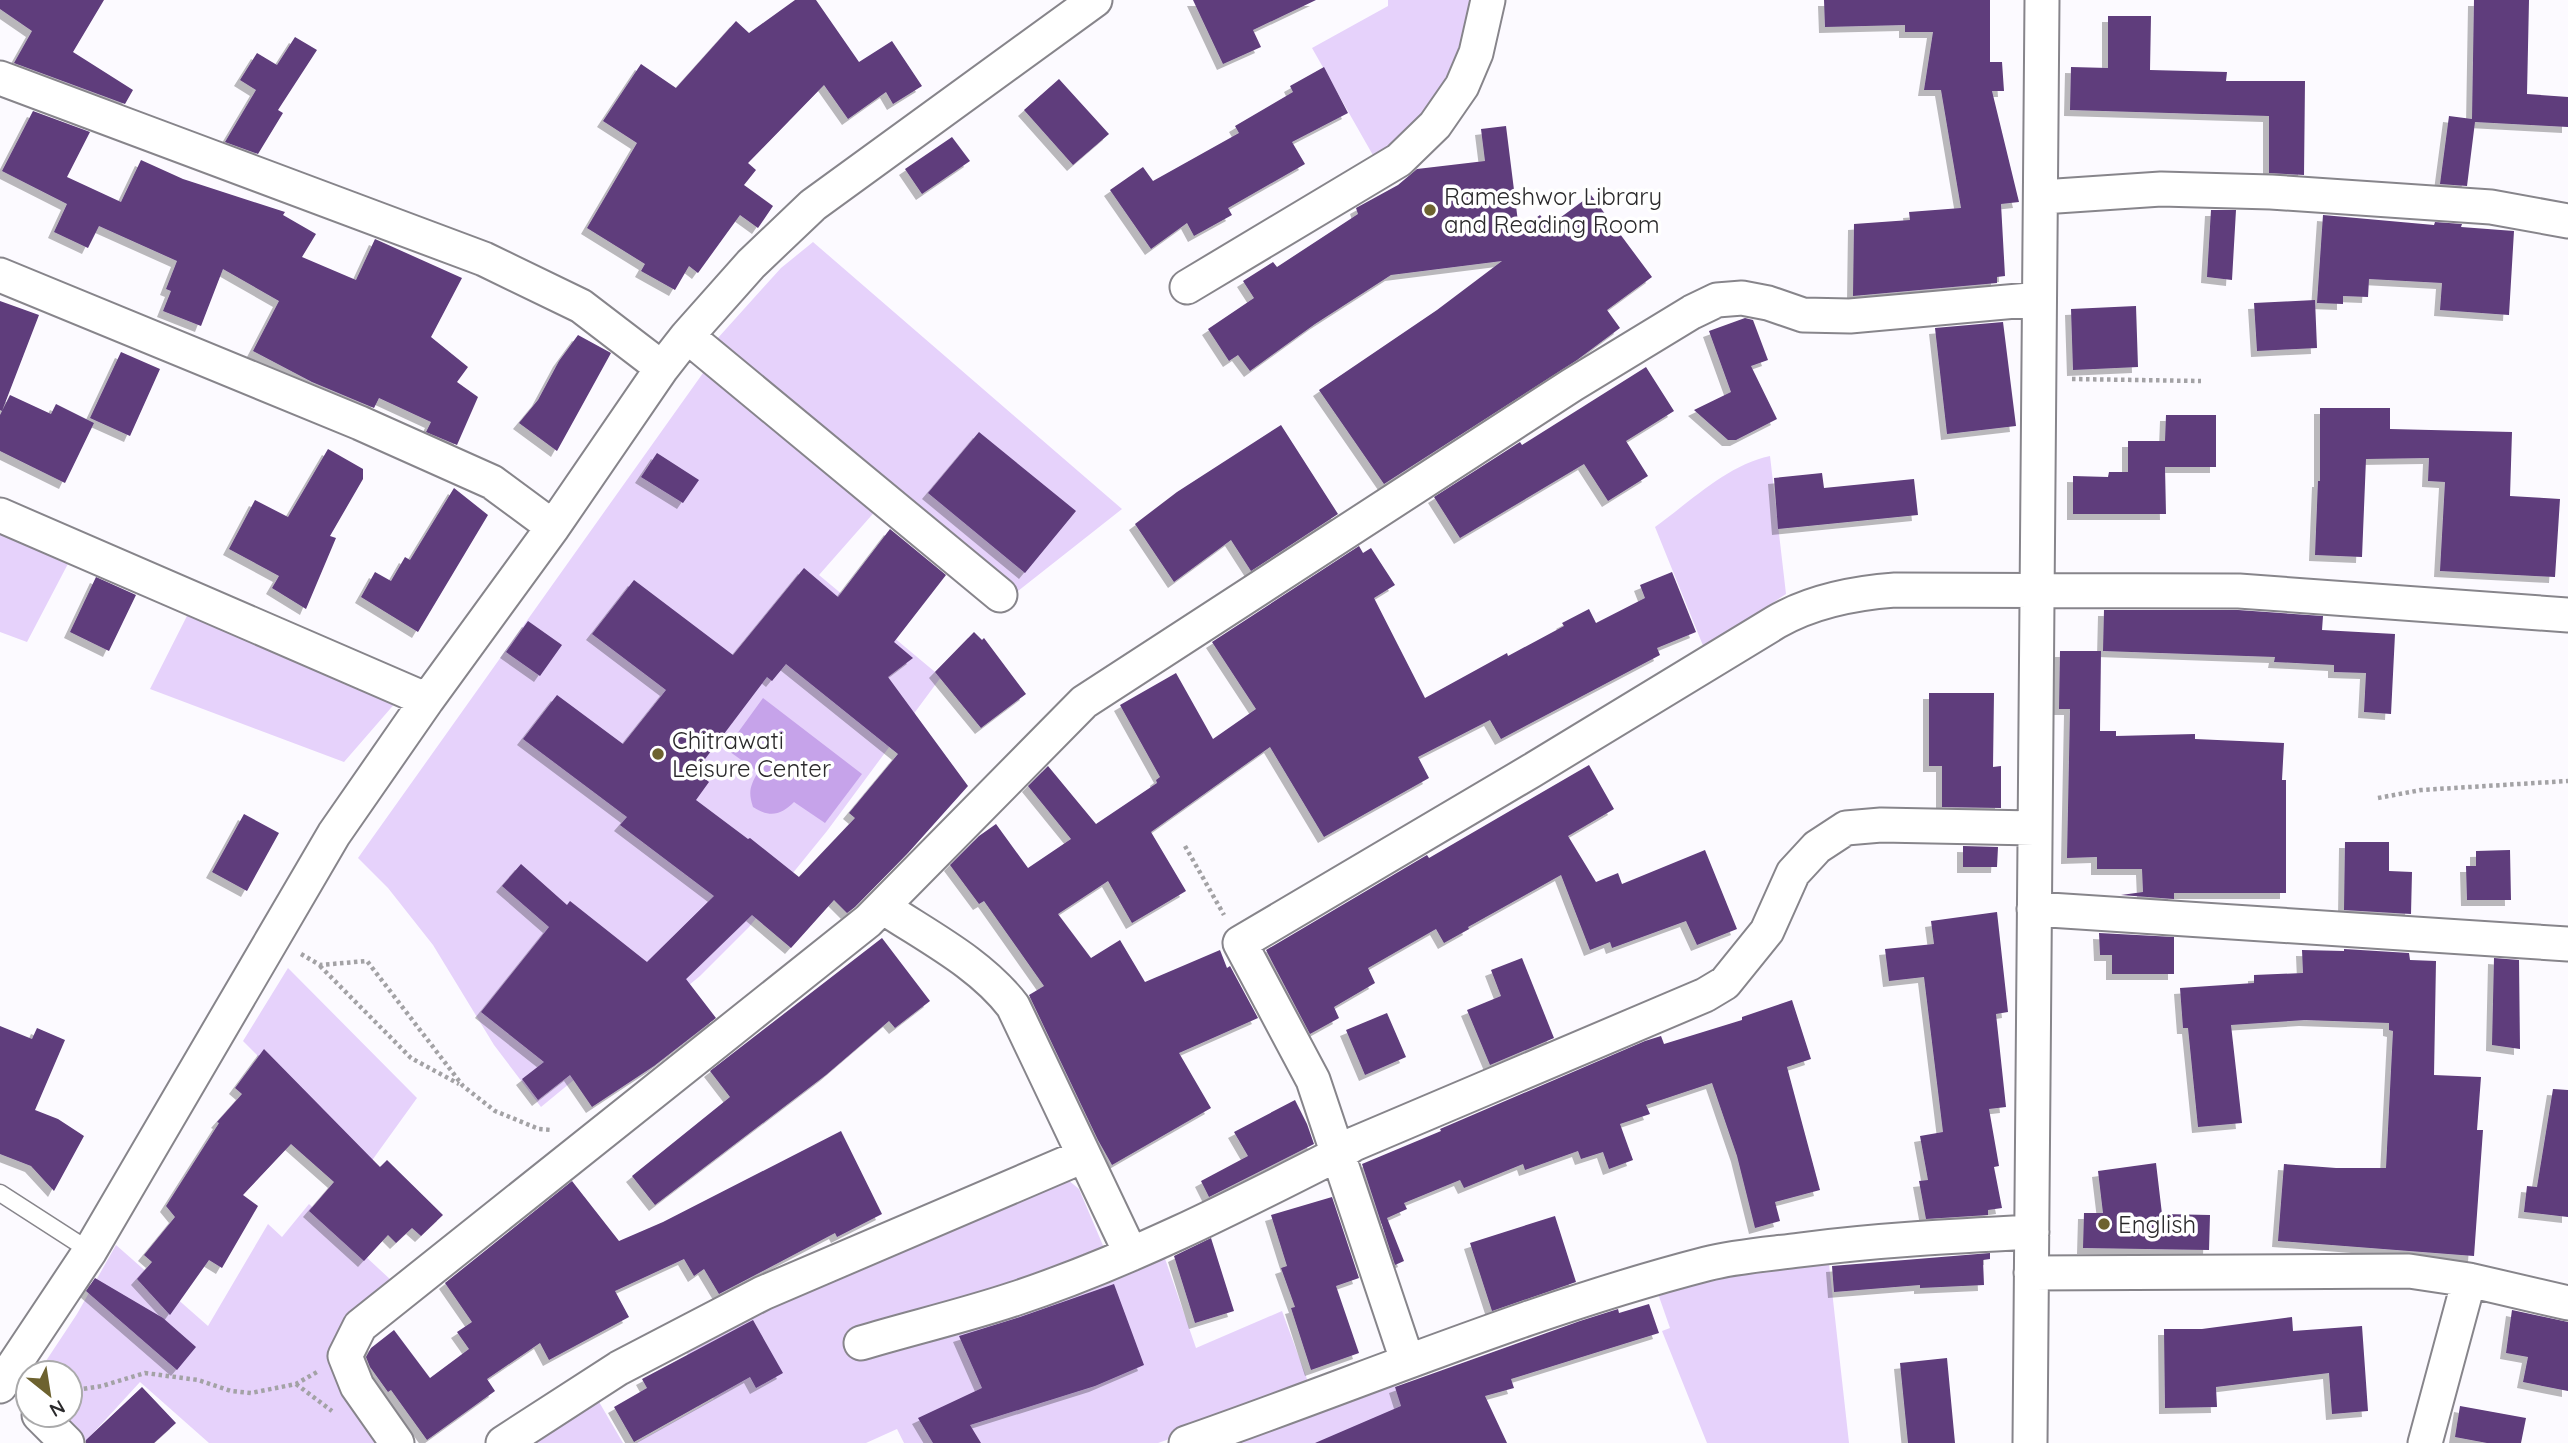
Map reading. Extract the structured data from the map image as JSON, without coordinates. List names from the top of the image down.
{
  "places": ["Rameshwor Library and Reading Room", "Chitrawati Leisure Center", "English"],
  "north": "bottom right"
}
